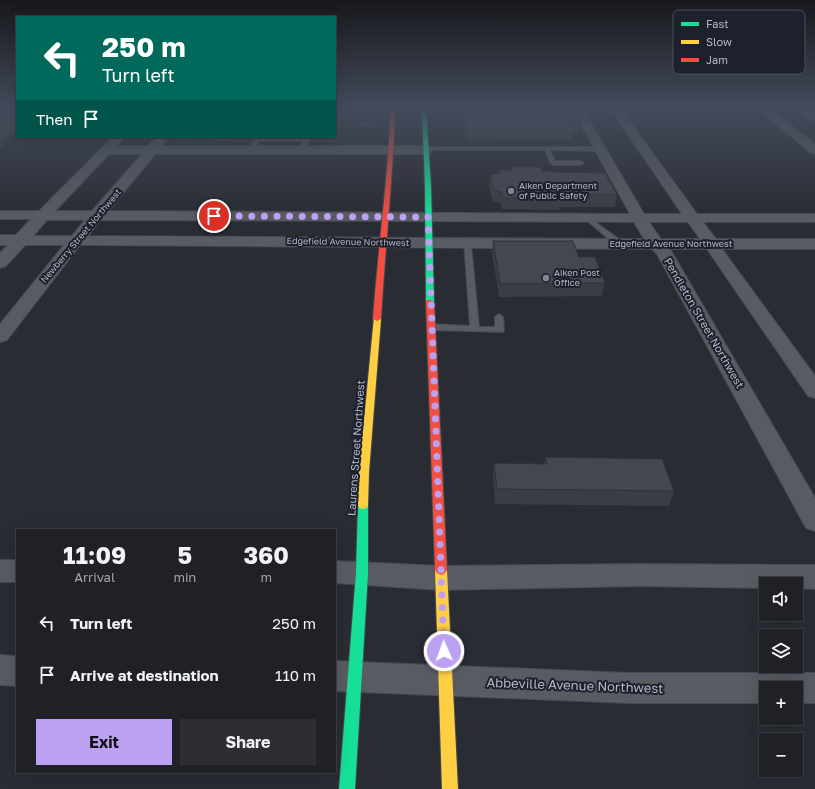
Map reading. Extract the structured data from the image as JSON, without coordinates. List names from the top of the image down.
{
  "streets": {
    "main road": ["Laurens Street Northwest"],
    "street": [
      "Newberry Street Northwest",
      "Edgefield Avenue Northwest",
      "Pendleton Street Northwest",
      "Abbeville Avenue Northwest"
    ]
  },
  "crossings": [
    ["Newberry Street Northwest", "Edgefield Avenue Northwest"],
    ["Edgefield Avenue Northwest", "Pendleton Street Northwest"],
    ["Edgefield Avenue Northwest", "Laurens Street Northwest"],
    ["Laurens Street Northwest", "Abbeville Avenue Northwest"]
  ],
  "places": ["Aiken Department of Public Safety", "Aiken Post Office"],
  "legend": ["Fast", "Slow", "Jam"],
  "page": {
    "turn": ["250 m", "Turn left"],
    "then": "Then",
    "eta": [
      "11:09",
      "Arrival",
      "5",
      "min",
      "360",
      "m"
    ],
    "map_buttons": ["+", "−"],
    "list": [
      {
        "name": "Turn left",
        "value": "250 m"
      },
      {
        "name": "Arrive at destination",
        "value": "110 m"
      }
    ],
    "buttons": ["Exit", "Share"]
  }
}
